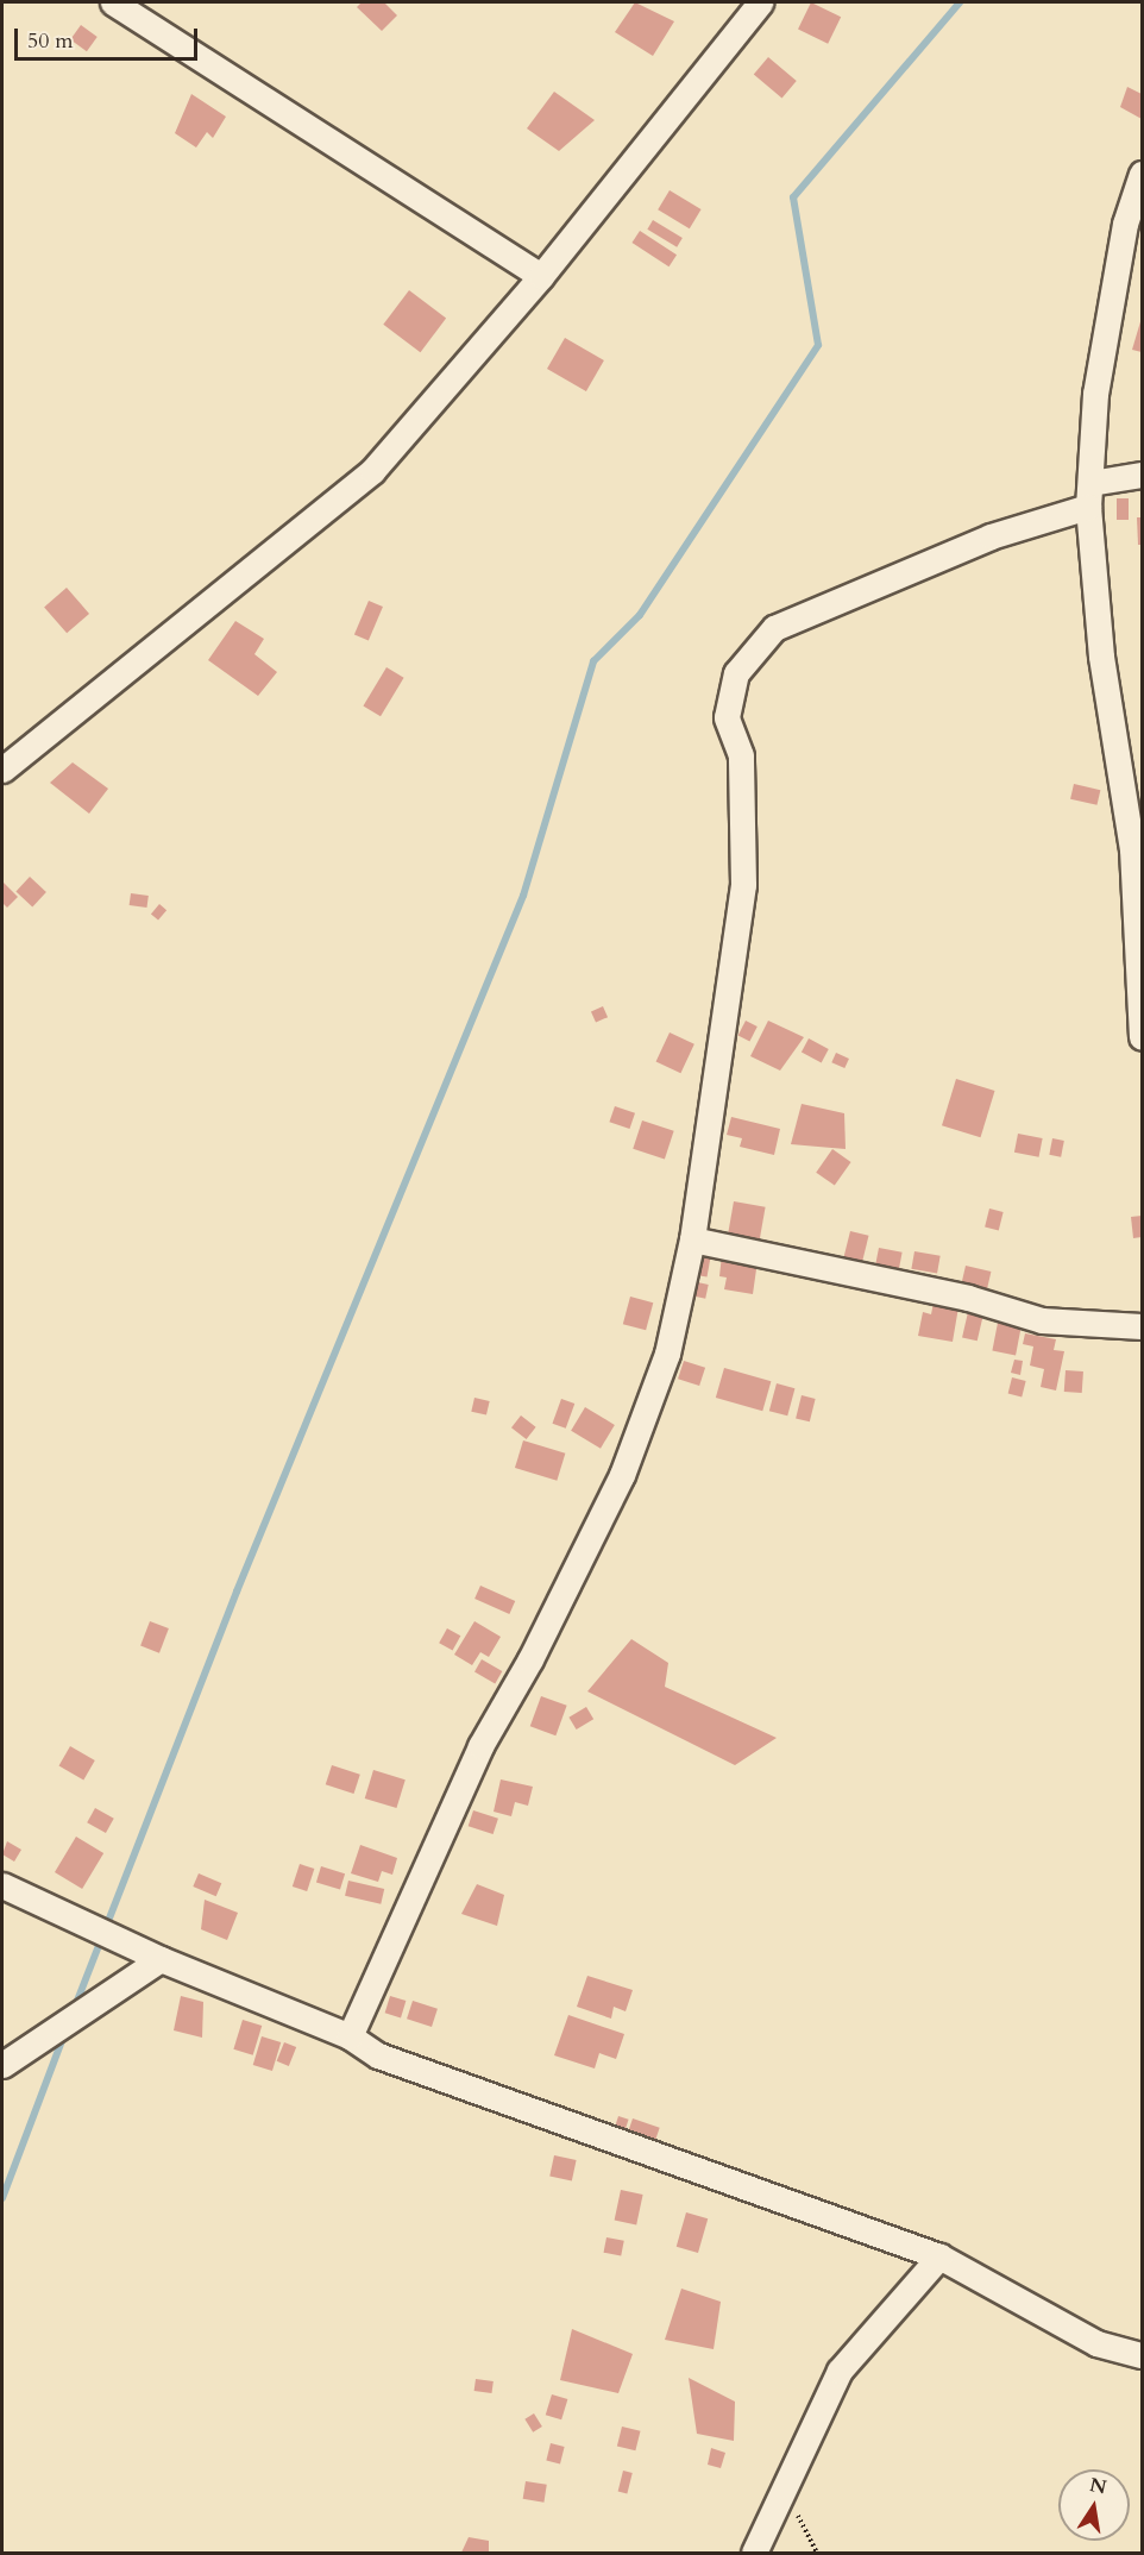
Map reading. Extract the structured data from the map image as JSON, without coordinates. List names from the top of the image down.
{
  "scale_bar": "50 m",
  "north": "top"
}
